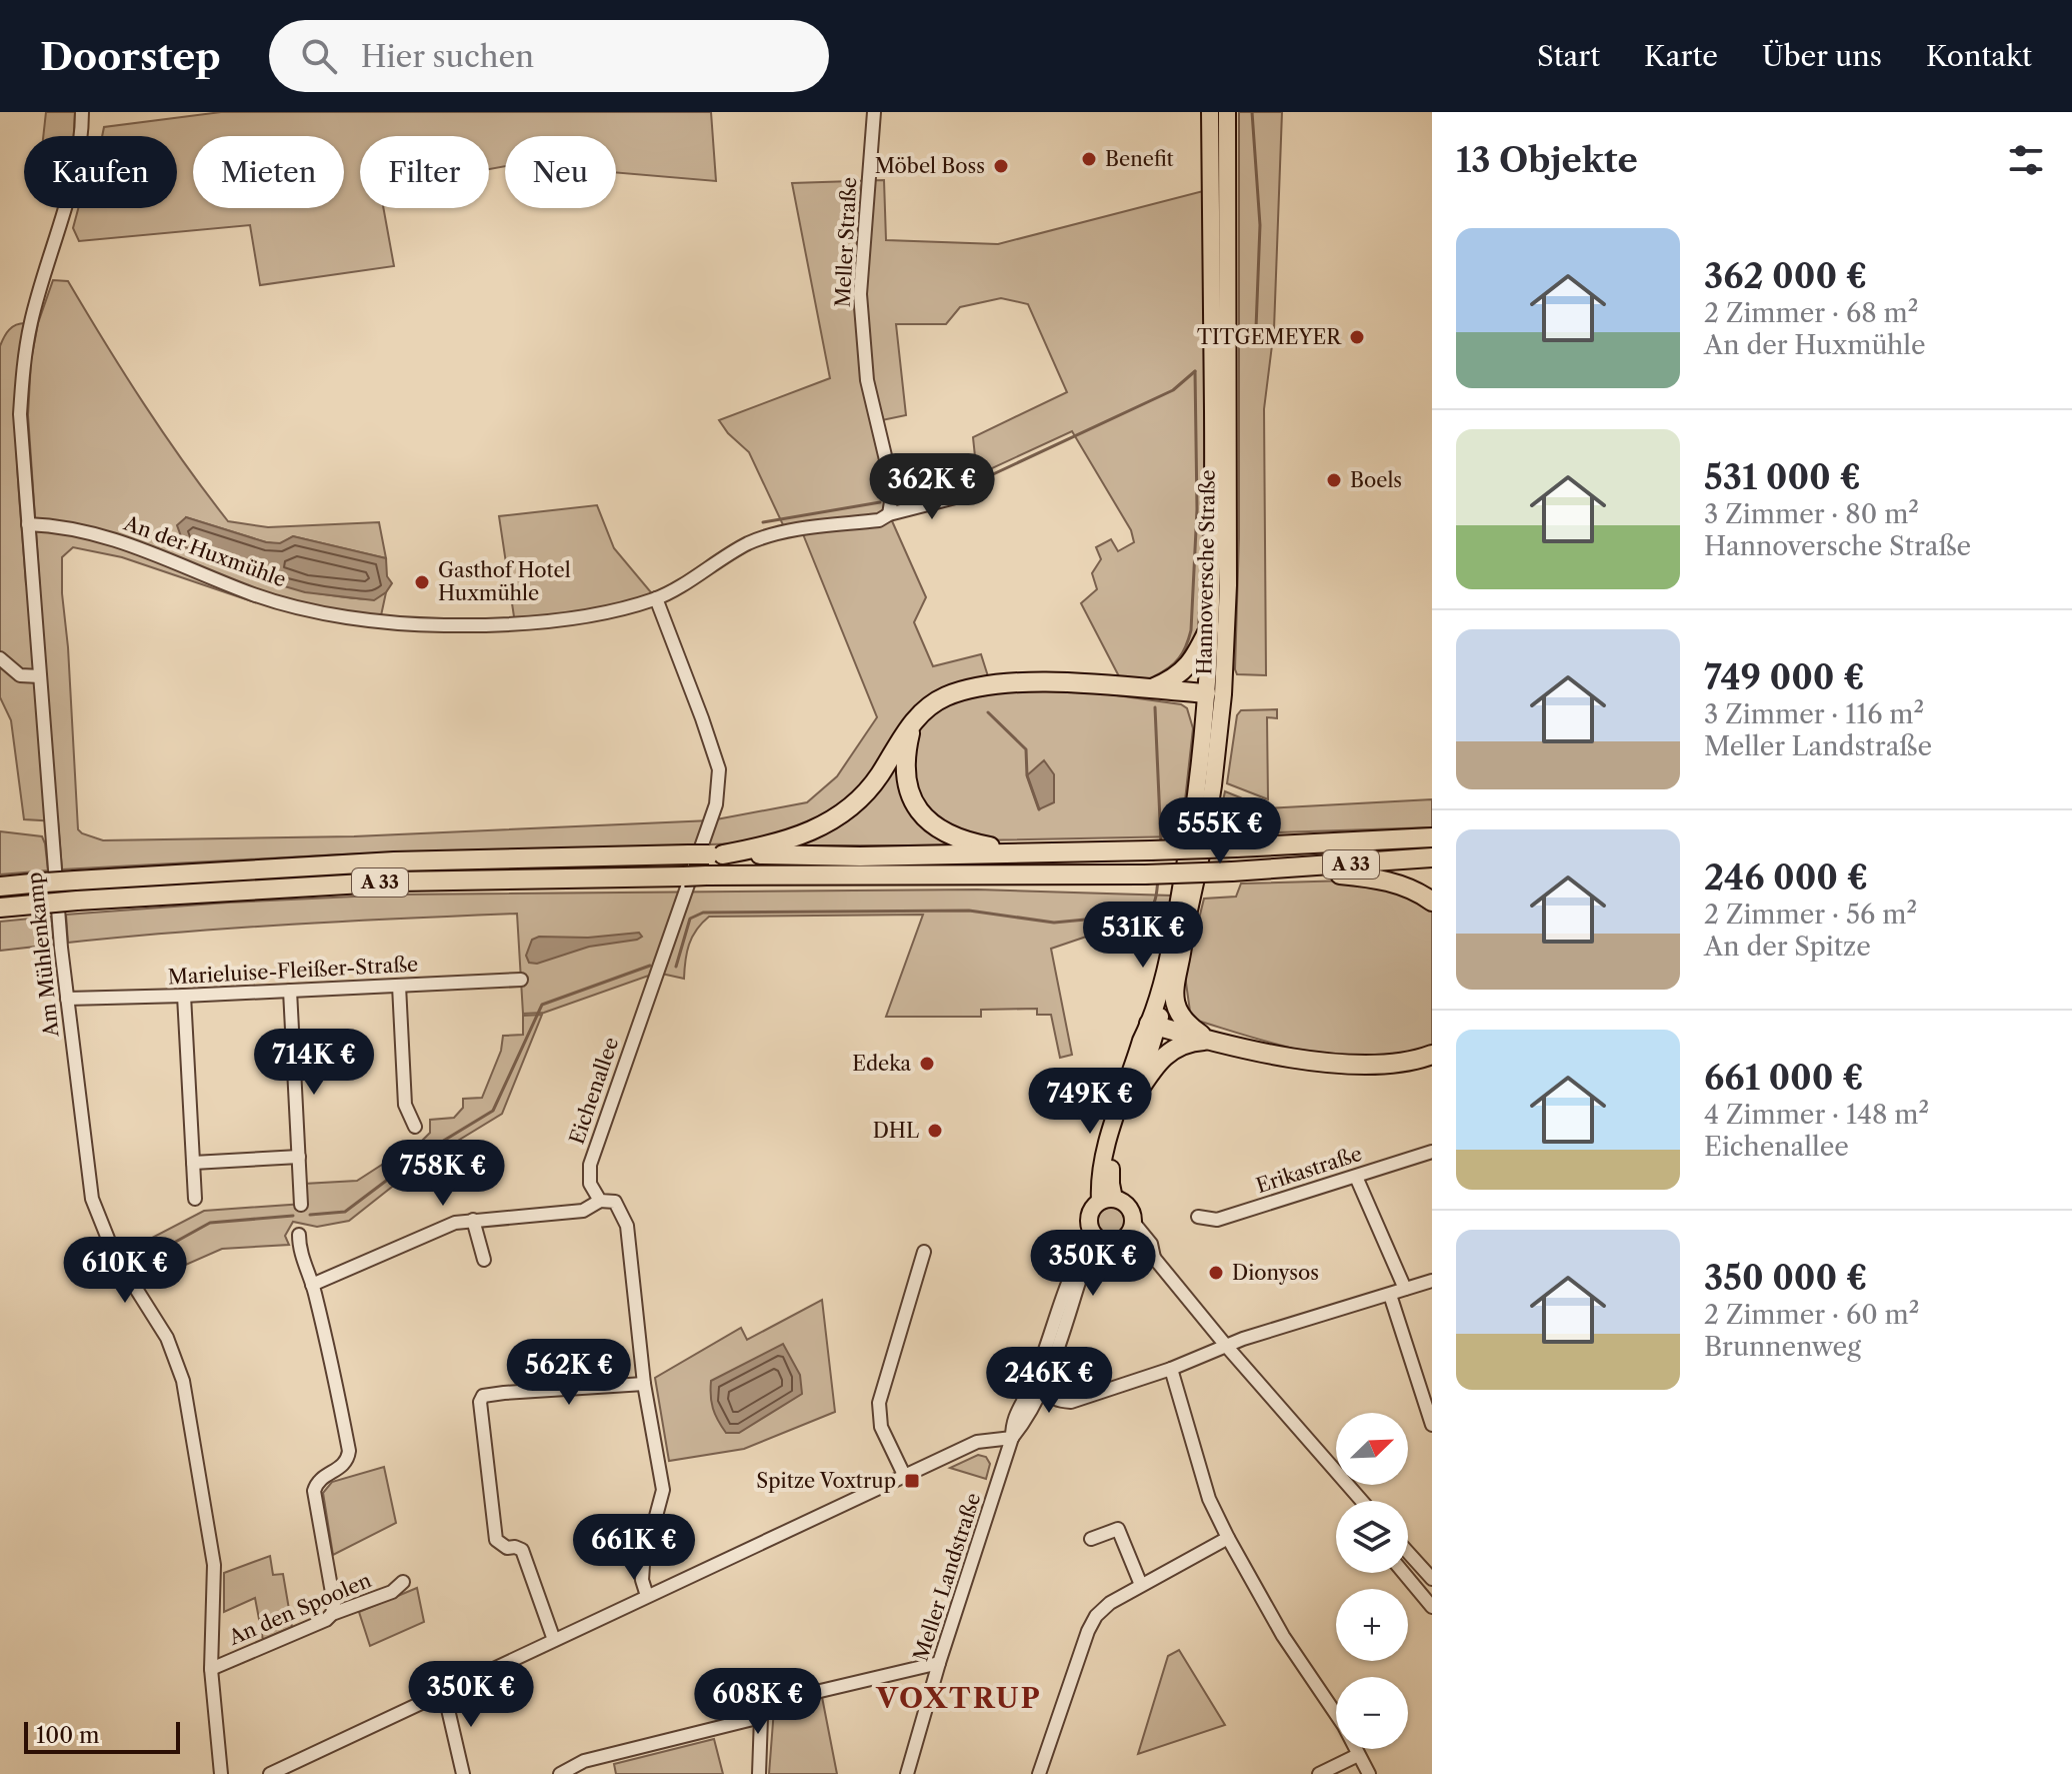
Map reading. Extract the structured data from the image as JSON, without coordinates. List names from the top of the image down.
{
  "streets": {
    "highway": ["A 33"],
    "main road": ["Hannoversche Straße"],
    "street": [
      "Meller Straße",
      "An der Huxmühle",
      "Am Mühlenkamp",
      "Marieluise-Fleißer-Straße",
      "Eichenallee",
      "Erikastraße",
      "Meller Landstraße",
      "An den Spoolen"
    ]
  },
  "crossings": [
    ["Meller Straße", "An der Huxmühle"],
    ["An der Huxmühle", "Am Mühlenkamp"],
    ["An der Huxmühle", "Eichenallee"],
    ["Am Mühlenkamp", "Marieluise-Fleißer-Straße"],
    ["Am Mühlenkamp", "An den Spoolen"]
  ],
  "districts": ["VOXTRUP"],
  "places": {
    "other": [
      "Benefit",
      "Möbel Boss",
      "TITGEMEYER",
      "Boels",
      "Gasthof Hotel Huxmühle",
      "Edeka",
      "DHL",
      "Dionysos"
    ],
    "transit": ["Spitze Voxtrup"]
  },
  "scale_bar": "100 m",
  "north": "top right",
  "page": {
    "header": "Doorstep",
    "search": "Hier suchen",
    "nav": [
      "Start",
      "Karte",
      "Über uns",
      "Kontakt"
    ],
    "heading": "13 Objekte",
    "chip": [
      "Kaufen",
      "Mieten",
      "Filter",
      "Neu"
    ],
    "list": [
      {
        "name": "362 000 €",
        "note": "2 Zimmer · 68 m² · An der Huxmühle"
      },
      {
        "name": "531 000 €",
        "note": "3 Zimmer · 80 m² · Hannoversche Straße"
      },
      {
        "name": "749 000 €",
        "note": "3 Zimmer · 116 m² · Meller Landstraße"
      },
      {
        "name": "246 000 €",
        "note": "2 Zimmer · 56 m² · An der Spitze"
      },
      {
        "name": "661 000 €",
        "note": "4 Zimmer · 148 m² · Eichenallee"
      },
      {
        "name": "350 000 €",
        "note": "2 Zimmer · 60 m² · Brunnenweg"
      }
    ],
    "price": [
      "362K €",
      "555K €",
      "531K €",
      "714K €",
      "749K €",
      "758K €",
      "350K €",
      "610K €",
      "562K €",
      "246K €",
      "661K €",
      "350K €",
      "608K €"
    ],
    "map_buttons": ["+", "−"],
    "scale": "100 m"
  }
}
